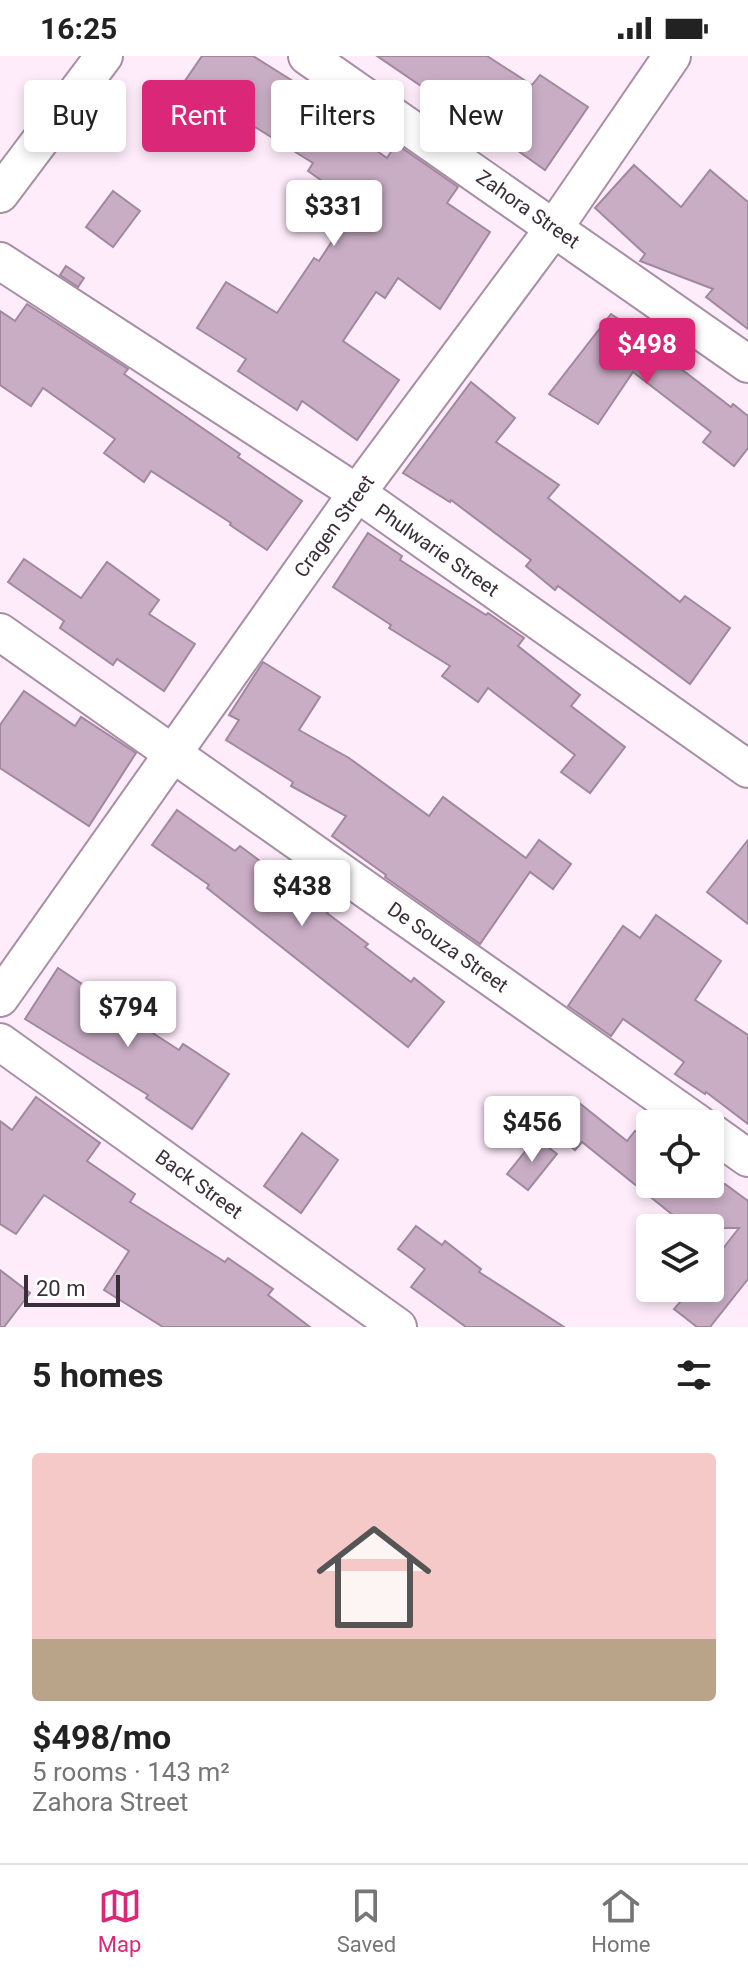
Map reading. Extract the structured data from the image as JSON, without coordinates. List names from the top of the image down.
{
  "streets": {
    "street": [
      "Zahora Street",
      "Cragen Street",
      "Phulwarie Street",
      "De Souza Street",
      "Back Street"
    ]
  },
  "crossings": [
    ["Zahora Street", "Cragen Street"],
    ["Cragen Street", "Phulwarie Street"],
    ["Cragen Street", "De Souza Street"]
  ],
  "scale_bar": "20 m",
  "page": {
    "status": "16:25",
    "chip": [
      "Buy",
      "Rent",
      "Filters",
      "New"
    ],
    "price": [
      "$331",
      "$498",
      "$438",
      "$794",
      "$456"
    ],
    "scale": "20 m",
    "heading": "5 homes",
    "list": [
      {
        "name": "$498/mo",
        "note": "5 rooms · 143 m² · Zahora Street"
      }
    ],
    "tabs": ["Map", "Saved", "Home"]
  }
}
